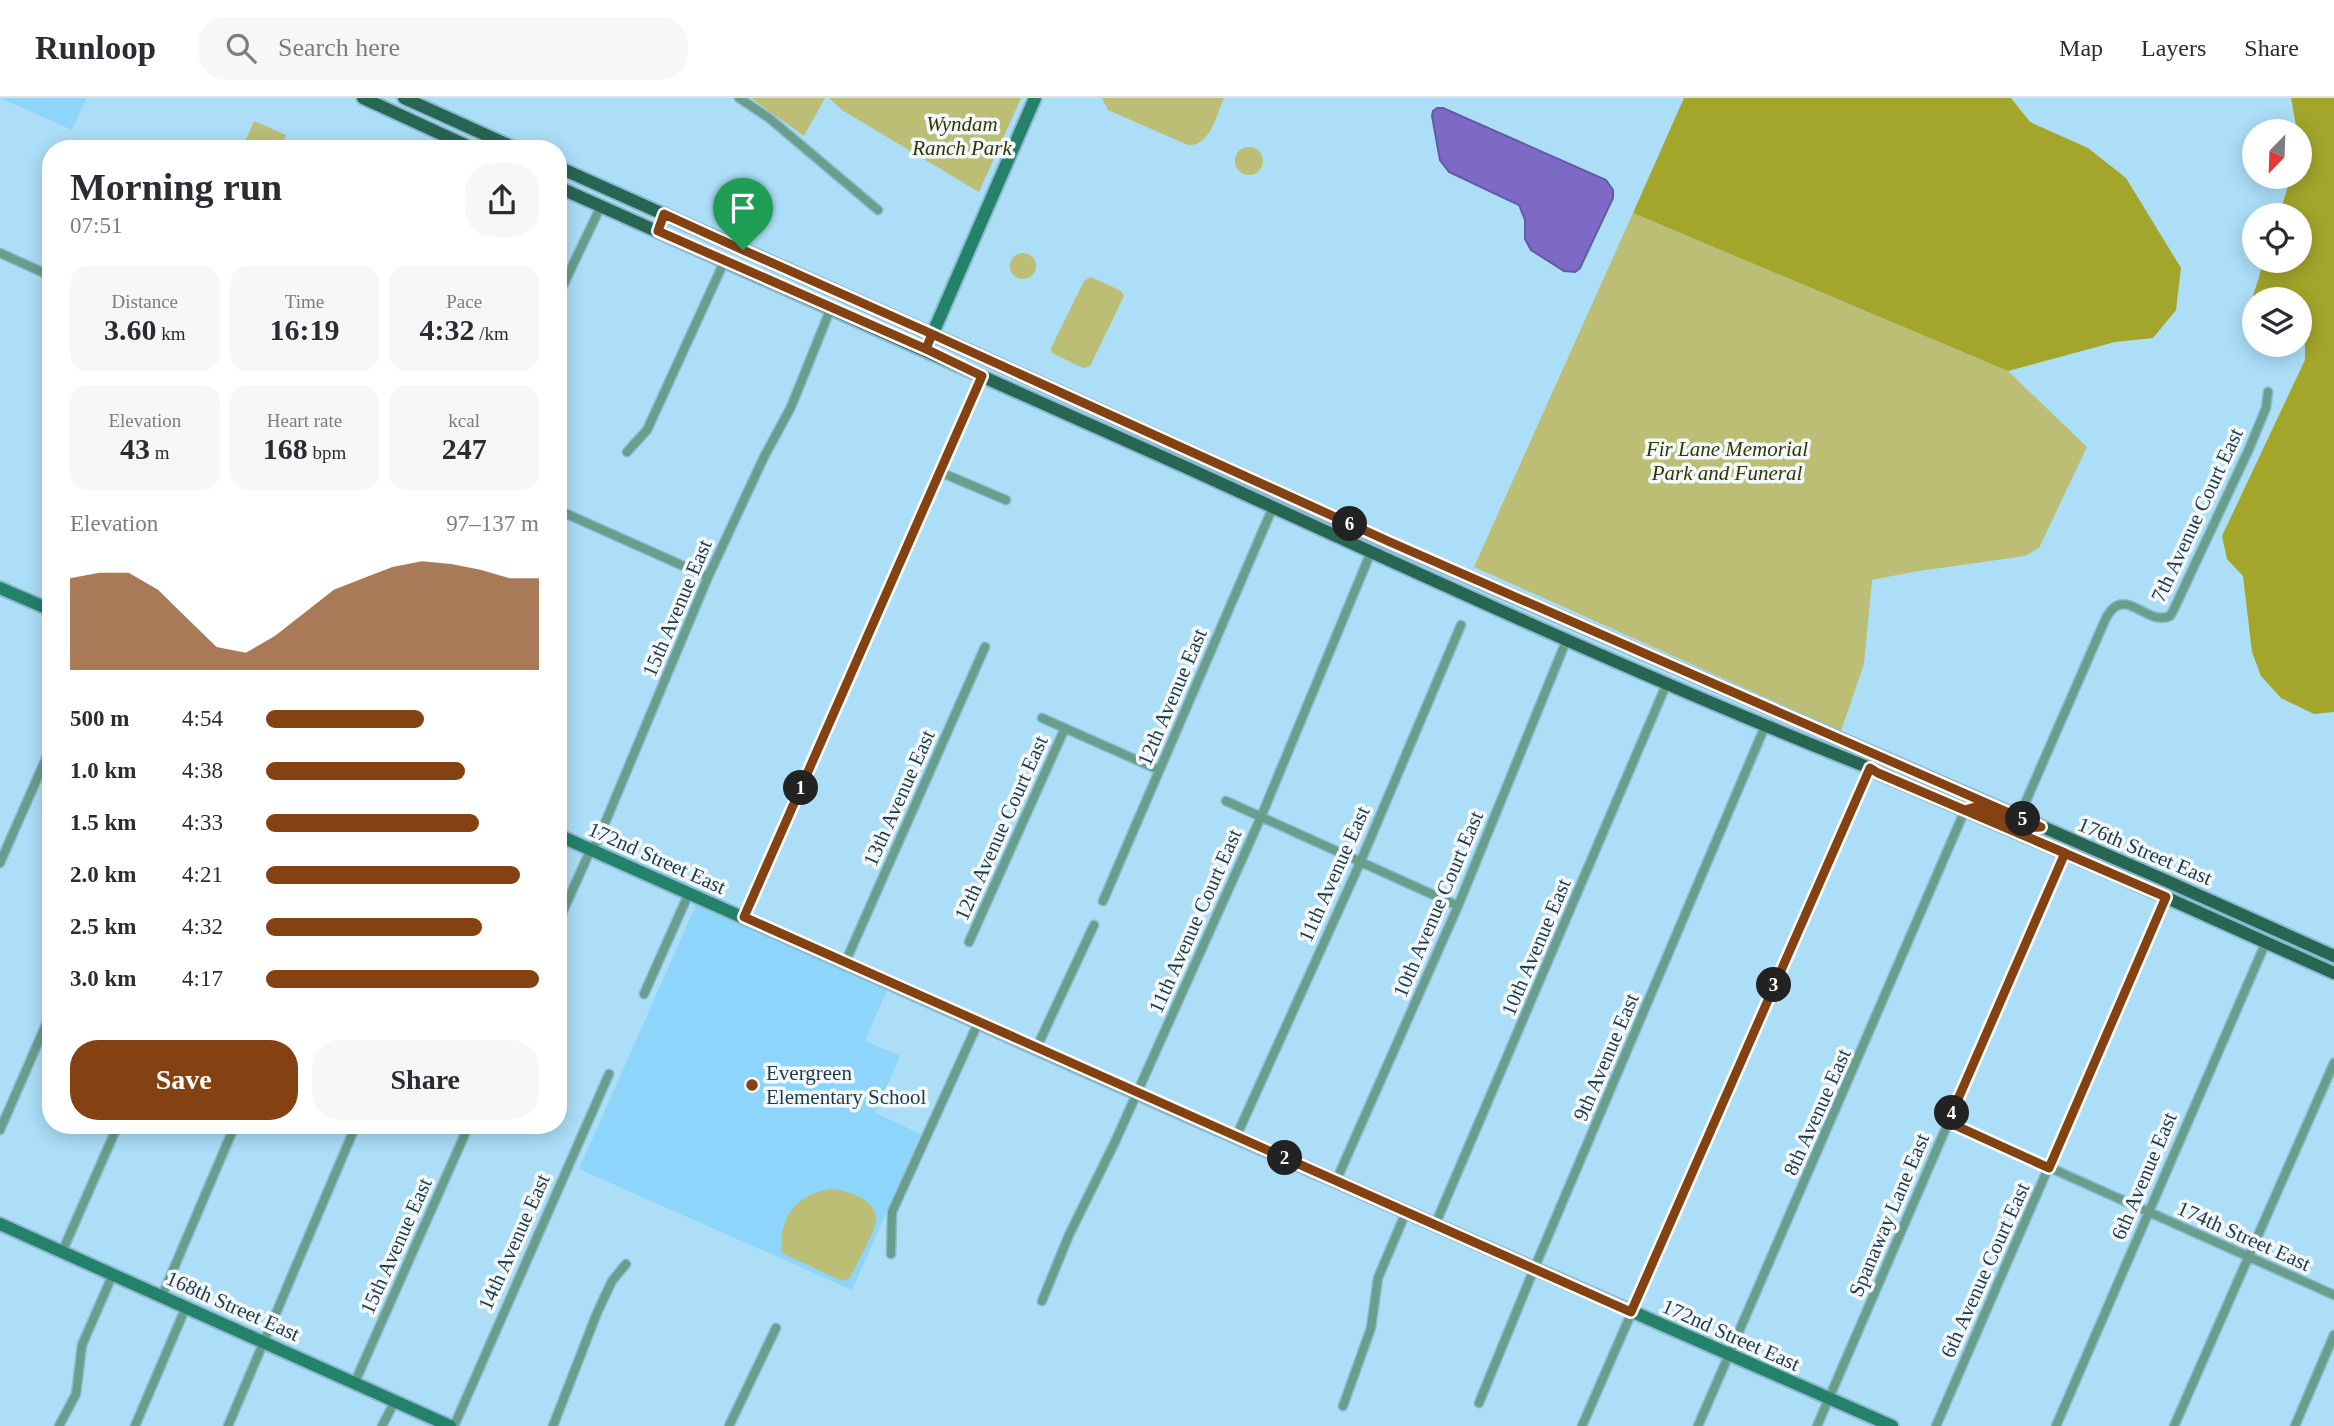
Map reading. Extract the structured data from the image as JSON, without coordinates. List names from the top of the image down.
{
  "streets": {
    "main road": ["176th Street East"],
    "street": [
      "7th Avenue Court East",
      "15th Avenue East",
      "12th Avenue East",
      "13th Avenue East",
      "12th Avenue Court East",
      "172nd Street East",
      "11th Avenue East",
      "10th Avenue Court East",
      "11th Avenue Court East",
      "10th Avenue East",
      "9th Avenue East",
      "8th Avenue East",
      "6th Avenue East",
      "Spanaway Lane East",
      "174th Street East",
      "14th Avenue East",
      "6th Avenue Court East",
      "168th Street East"
    ]
  },
  "crossings": [
    ["7th Avenue Court East", "176th Street East"],
    ["15th Avenue East", "176th Street East"],
    ["15th Avenue East", "172nd Street East"],
    ["15th Avenue East", "168th Street East"],
    ["12th Avenue East", "176th Street East"],
    ["13th Avenue East", "172nd Street East"],
    ["176th Street East", "10th Avenue Court East"],
    ["176th Street East", "11th Avenue Court East"],
    ["176th Street East", "10th Avenue East"],
    ["176th Street East", "9th Avenue East"],
    ["176th Street East", "8th Avenue East"],
    ["176th Street East", "6th Avenue East"],
    ["176th Street East", "Spanaway Lane East"],
    ["176th Street East", "6th Avenue Court East"],
    ["172nd Street East", "11th Avenue East"],
    ["172nd Street East", "10th Avenue Court East"],
    ["172nd Street East", "11th Avenue Court East"],
    ["172nd Street East", "10th Avenue East"],
    ["172nd Street East", "9th Avenue East"],
    ["172nd Street East", "8th Avenue East"],
    ["172nd Street East", "Spanaway Lane East"],
    ["6th Avenue East", "174th Street East"],
    ["Spanaway Lane East", "174th Street East"],
    ["174th Street East", "6th Avenue Court East"],
    ["14th Avenue East", "168th Street East"]
  ],
  "parks": ["Wyndam Ranch Park", "Fir Lane Memorial Park and Funeral"],
  "places": ["Evergreen Elementary School"],
  "north": "bottom left",
  "page": {
    "header": "Runloop",
    "search": "Search here",
    "nav": ["Map", "Layers", "Share"],
    "heading": ["Morning run", "07:51"],
    "stats": [
      ["Distance", "3.60 km"],
      ["Time", "16:19"],
      ["Pace", "4:32 /km"],
      ["Elevation", "43 m"],
      ["Heart rate", "168 bpm"],
      ["kcal", "247"]
    ],
    "chart": ["Elevation", "97–137 m"],
    "pins": [
      "6",
      "1",
      "5",
      "3",
      "4",
      "2"
    ],
    "list": [
      {
        "name": "500 m",
        "note": "4:54"
      },
      {
        "name": "1.0 km",
        "note": "4:38"
      },
      {
        "name": "1.5 km",
        "note": "4:33"
      },
      {
        "name": "2.0 km",
        "note": "4:21"
      },
      {
        "name": "2.5 km",
        "note": "4:32"
      },
      {
        "name": "3.0 km",
        "note": "4:17"
      }
    ],
    "buttons": ["Save", "Share"]
  }
}
